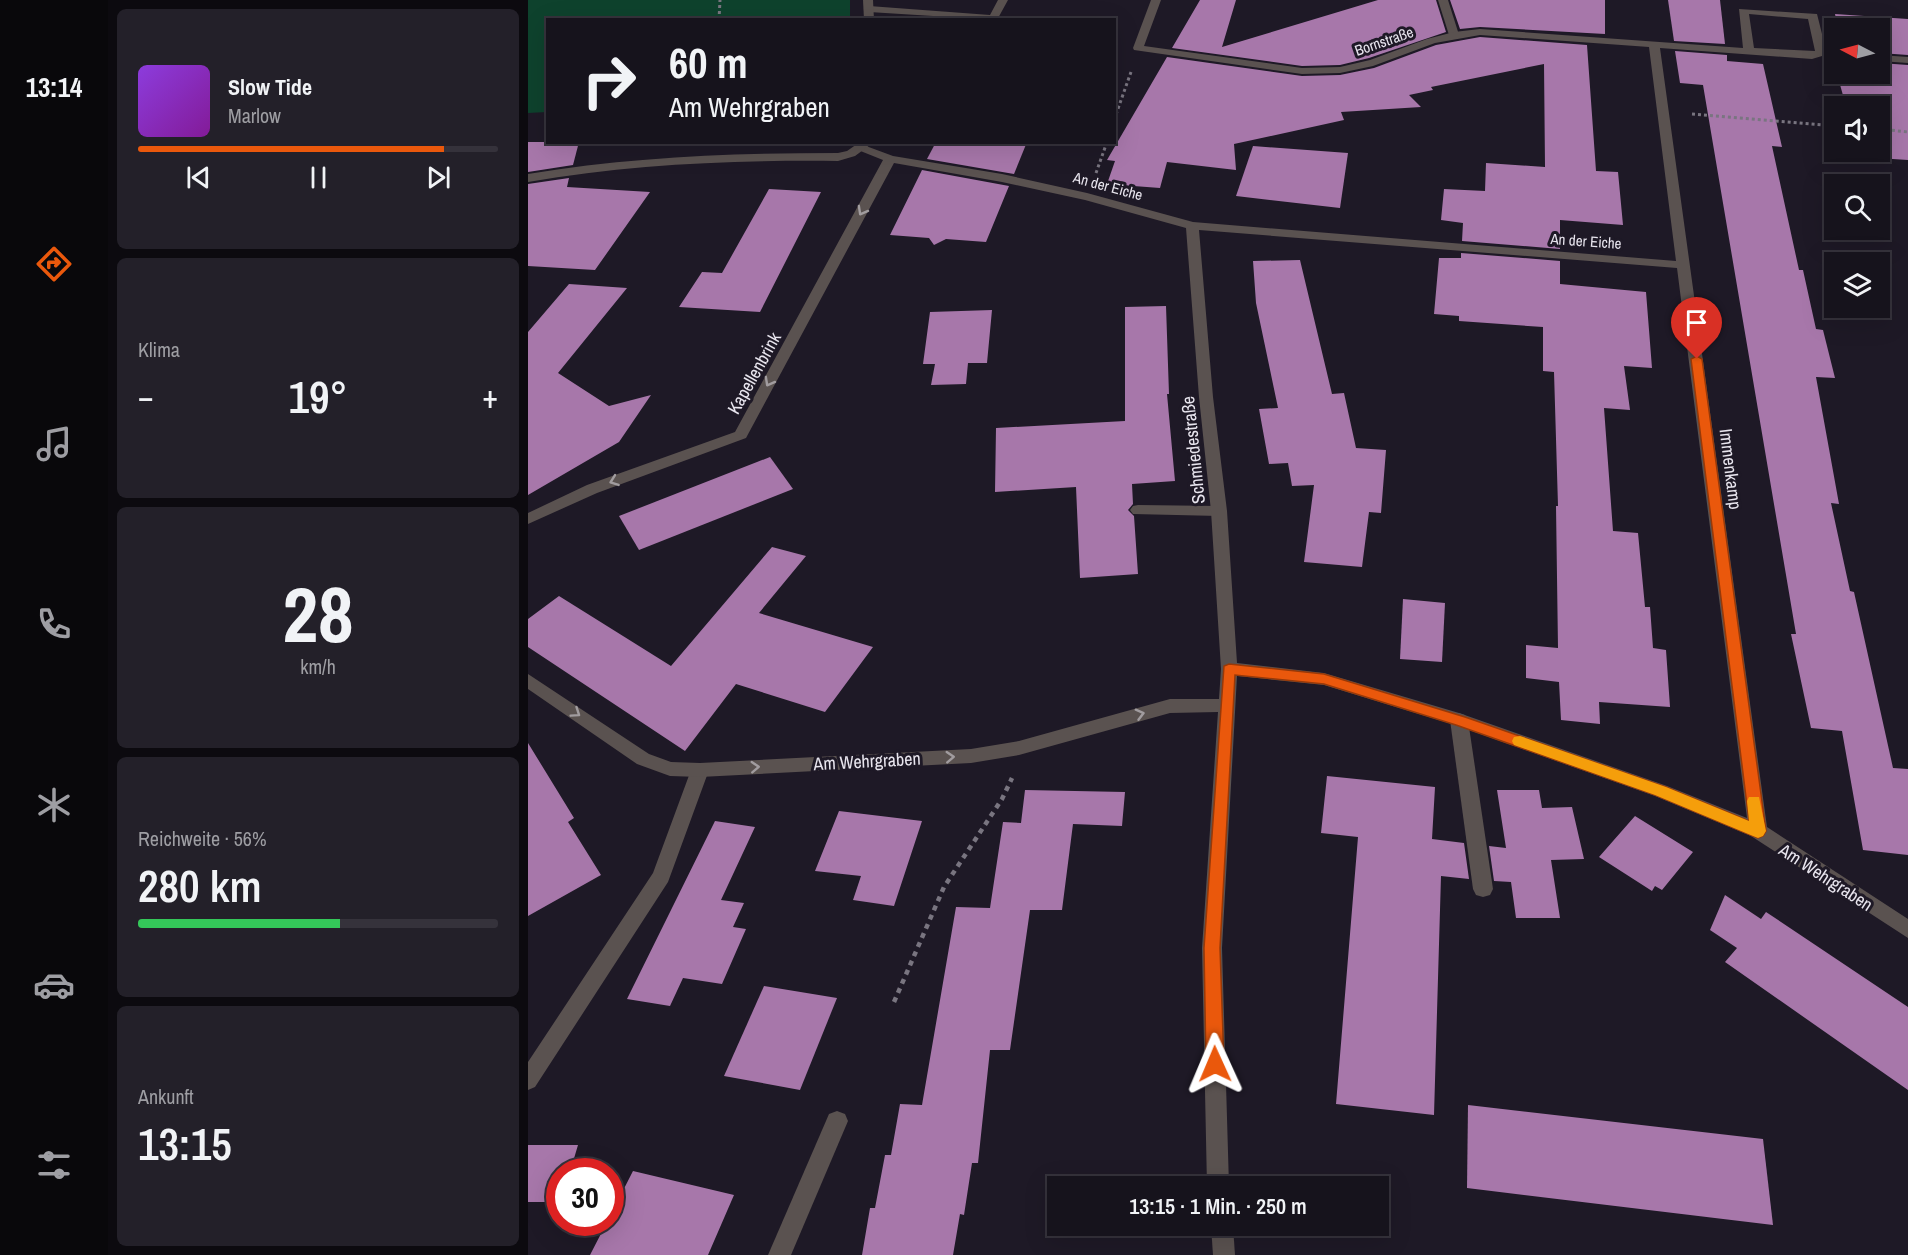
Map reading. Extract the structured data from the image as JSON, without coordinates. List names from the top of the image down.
{
  "streets": {
    "street": [
      "Bornstraße",
      "An der Eiche",
      "Kapellenbrink",
      "Schmiedestraße",
      "Immenkamp",
      "Am Wehrgraben"
    ]
  },
  "crossings": [
    ["An der Eiche", "Kapellenbrink"],
    ["An der Eiche", "Schmiedestraße"],
    ["An der Eiche", "Immenkamp"],
    ["Schmiedestraße", "Am Wehrgraben"],
    ["Immenkamp", "Am Wehrgraben"]
  ],
  "one_way": ["Kapellenbrink", "Am Wehrgraben"],
  "north": "left",
  "page": {
    "tabs": "13:14",
    "turn": ["60 m", "Am Wehrgraben"],
    "song": ["Slow Tide", "Marlow"],
    "tile": [
      "Klima",
      ["28", "km/h"],
      ["Reichweite · 56%", "280 km"],
      ["Ankunft", "13:15"]
    ],
    "heat": ["−", "19°", "+"],
    "limit": "30",
    "trip": "13:15 · 1 Min. · 250 m"
  }
}
